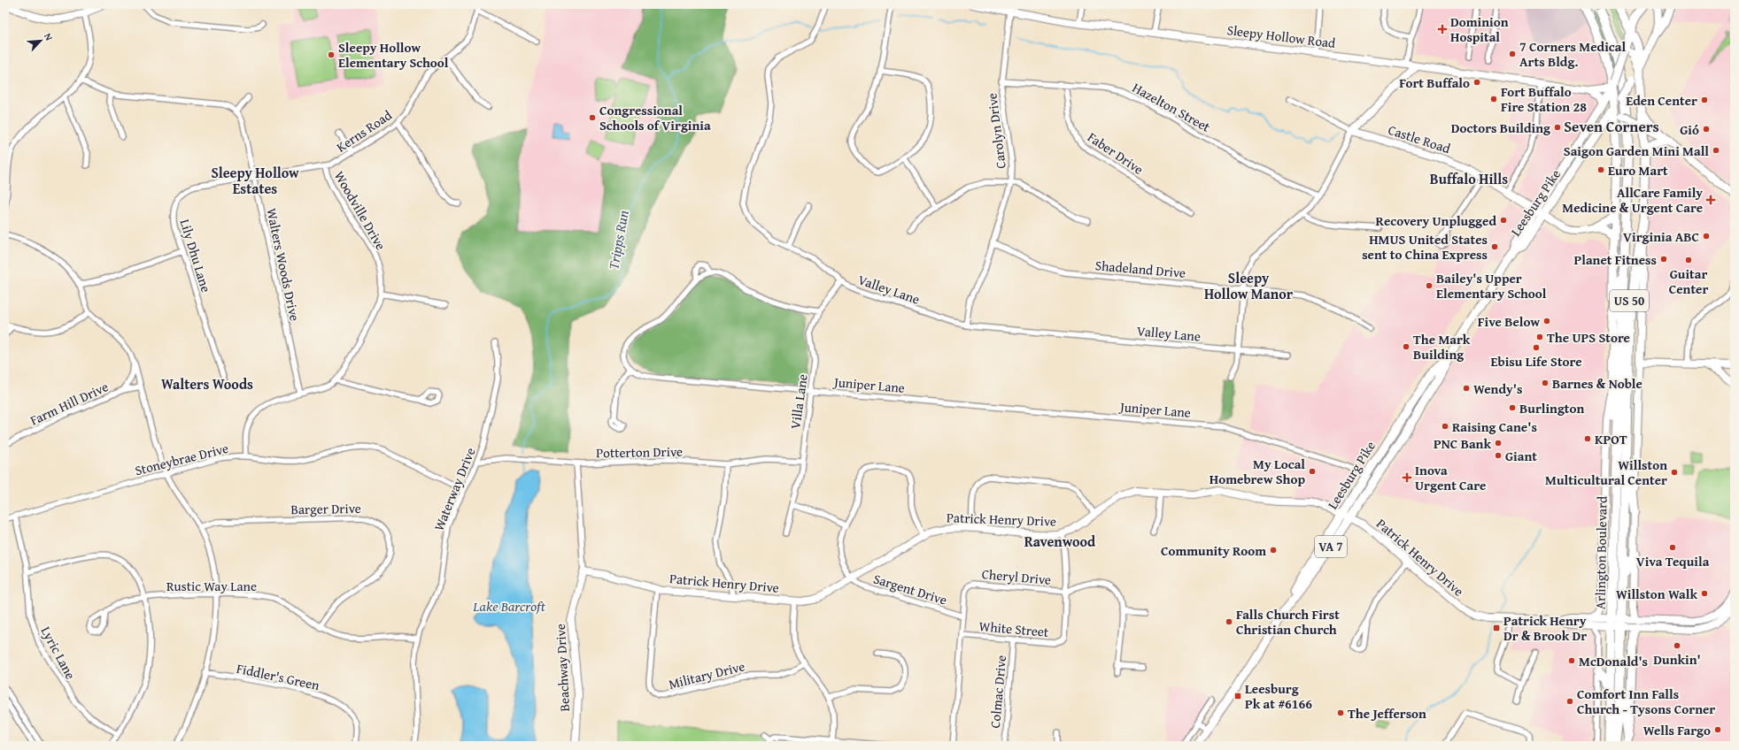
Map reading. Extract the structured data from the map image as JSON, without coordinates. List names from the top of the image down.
{
  "streets": {
    "highway": ["US 50", "Arlington Boulevard"],
    "main road": ["Leesburg Pike", "VA 7"],
    "street": [
      "Sleepy Hollow Road",
      "Hazelton Street",
      "Kerns Road",
      "Carolyn Drive",
      "Castle Road",
      "Faber Drive",
      "Woodville Drive",
      "Lily Dhu Lane",
      "Walters Woods Drive",
      "Shadeland Drive",
      "Valley Lane",
      "Juniper Lane",
      "Villa Lane",
      "Farm Hill Drive",
      "Potterton Drive",
      "Stoneybrae Drive",
      "Waterway Drive",
      "Barger Drive",
      "Patrick Henry Drive",
      "Cheryl Drive",
      "Rustic Way Lane",
      "Sargent Drive",
      "White Street",
      "Lyric Lane",
      "Beachway Drive",
      "Military Drive",
      "Fiddler's Green",
      "Colmac Drive"
    ]
  },
  "crossings": [
    ["Sleepy Hollow Road", "Carolyn Drive"],
    ["Sleepy Hollow Road", "Leesburg Pike"],
    ["Hazelton Street", "Carolyn Drive"],
    ["Hazelton Street", "Faber Drive"],
    ["Kerns Road", "Woodville Drive"],
    ["Kerns Road", "Lily Dhu Lane"],
    ["Carolyn Drive", "Shadeland Drive"],
    ["Carolyn Drive", "Valley Lane"],
    ["Castle Road", "Leesburg Pike"],
    ["Leesburg Pike", "Patrick Henry Drive"],
    ["Leesburg Pike", "VA 7"],
    ["Woodville Drive", "Lily Dhu Lane"],
    ["Lily Dhu Lane", "Walters Woods Drive"],
    ["Valley Lane", "Villa Lane"],
    ["Juniper Lane", "Villa Lane"],
    ["Villa Lane", "Potterton Drive"],
    ["Potterton Drive", "Waterway Drive"],
    ["Potterton Drive", "Beachway Drive"],
    ["Stoneybrae Drive", "Waterway Drive"],
    ["Stoneybrae Drive", "Lyric Lane"],
    ["Waterway Drive", "Rustic Way Lane"],
    ["Barger Drive", "Rustic Way Lane"],
    ["Patrick Henry Drive", "Arlington Boulevard"],
    ["Patrick Henry Drive", "Sargent Drive"],
    ["Patrick Henry Drive", "White Street"],
    ["Patrick Henry Drive", "Beachway Drive"],
    ["Patrick Henry Drive", "Military Drive"],
    ["Cheryl Drive", "Sargent Drive"],
    ["Cheryl Drive", "White Street"],
    ["White Street", "Colmac Drive"]
  ],
  "districts": [
    "Seven Corners",
    "Sleepy Hollow Estates",
    "Buffalo Hills",
    "Sleepy Hollow Manor",
    "Walters Woods",
    "Ravenwood"
  ],
  "water": ["Tripps Run", "Lake Barcroft"],
  "places": {
    "health": ["Dominion Hospital", "AllCare Family Medicine & Urgent Care", "Inova Urgent Care"],
    "other": [
      "7 Corners Medical Arts Bldg.",
      "Sleepy Hollow Elementary School",
      "Fort Buffalo",
      "Fort Buffalo Fire Station 28",
      "Eden Center",
      "Congressional Schools of Virginia",
      "Doctors Building",
      "Gió",
      "Saigon Garden Mini Mall",
      "Euro Mart",
      "Recovery Unplugged",
      "Virginia ABC",
      "HMUS United States sent to China Express",
      "Planet Fitness",
      "Guitar Center",
      "Bailey's Upper Elementary School",
      "Five Below",
      "The UPS Store",
      "The Mark Building",
      "Ebisu Life Store",
      "Barnes & Noble",
      "Wendy's",
      "Burlington",
      "Raising Cane's",
      "KPOT",
      "PNC Bank",
      "Giant",
      "My Local Homebrew Shop",
      "Willston Multicultural Center",
      "Viva Tequila",
      "Community Room",
      "Willston Walk",
      "Falls Church First Christian Church",
      "Dunkin'",
      "McDonald's",
      "Comfort Inn Falls Church - Tysons Corner",
      "The Jefferson",
      "Wells Fargo"
    ],
    "transit": ["Patrick Henry Dr & Brook Dr", "Leesburg Pk at #6166"]
  },
  "north": "top right"
}
